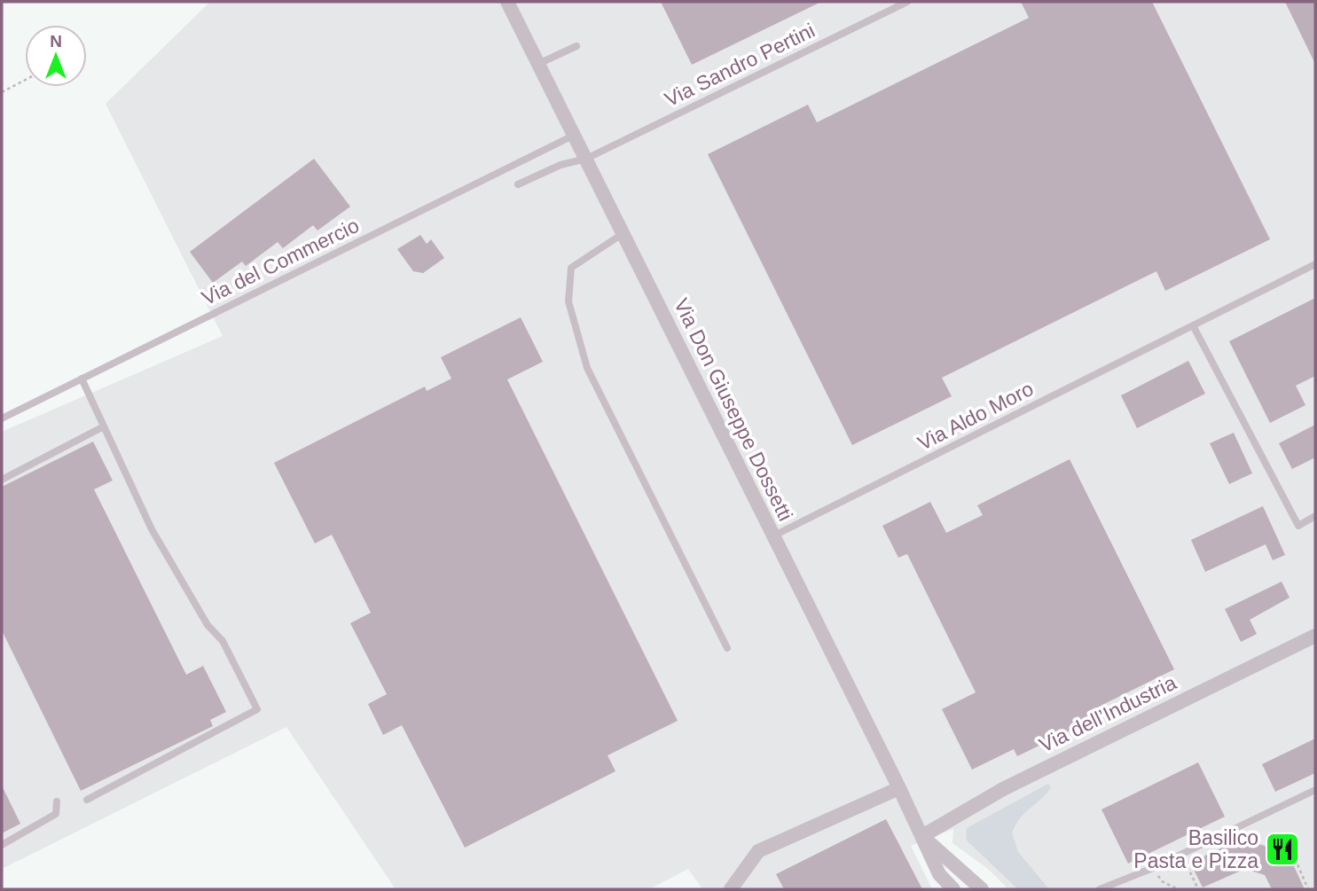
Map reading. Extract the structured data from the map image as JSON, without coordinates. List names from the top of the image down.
{
  "streets": {
    "street": ["Via Don Giuseppe Dossetti", "Via dell’Industria"],
    "lane": ["Via Sandro Pertini", "Via del Commercio", "Via Aldo Moro"]
  },
  "crossings": [
    ["Via Sandro Pertini", "Via Don Giuseppe Dossetti"],
    ["Via del Commercio", "Via Don Giuseppe Dossetti"],
    ["Via Don Giuseppe Dossetti", "Via Aldo Moro"],
    ["Via Don Giuseppe Dossetti", "Via dell’Industria"]
  ],
  "places": {
    "restaurant": ["Basilico Pasta e Pizza"]
  },
  "north": "top"
}
